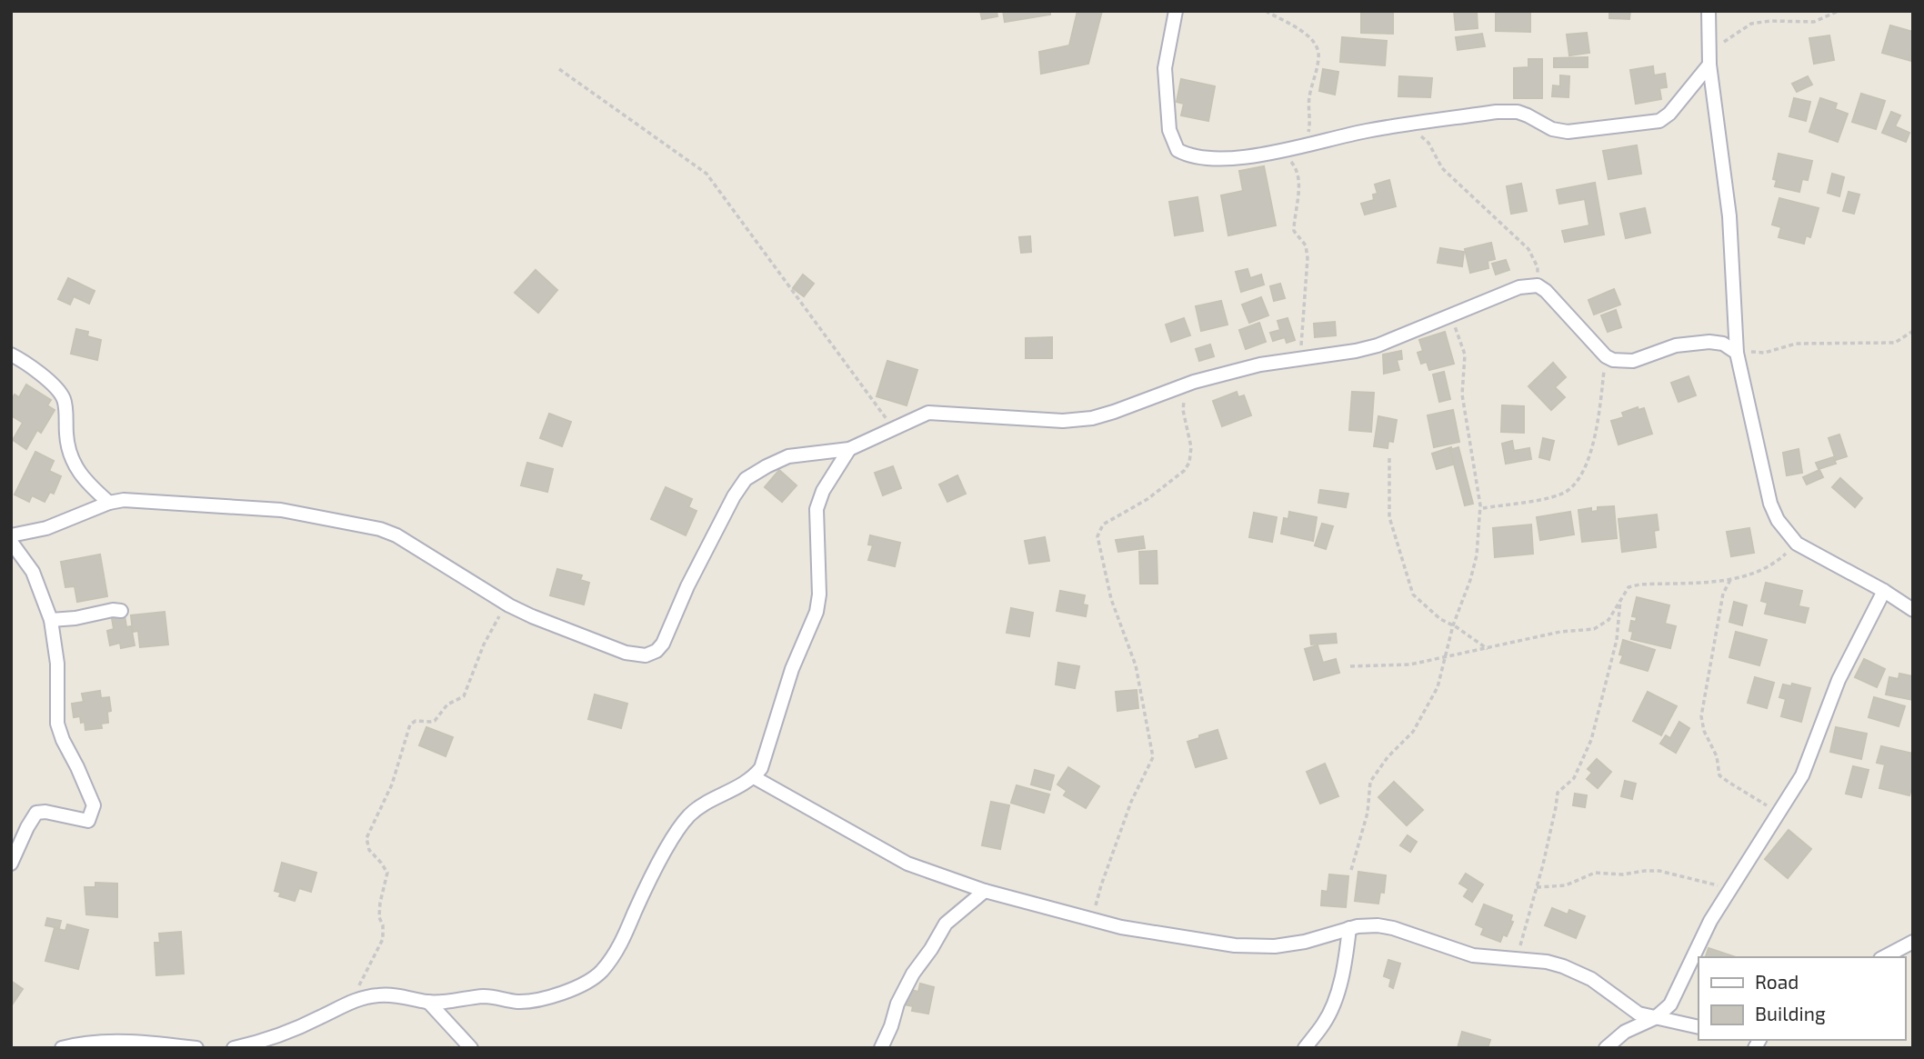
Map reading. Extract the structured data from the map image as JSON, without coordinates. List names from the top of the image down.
{
  "legend": ["Road", "Building"]
}
